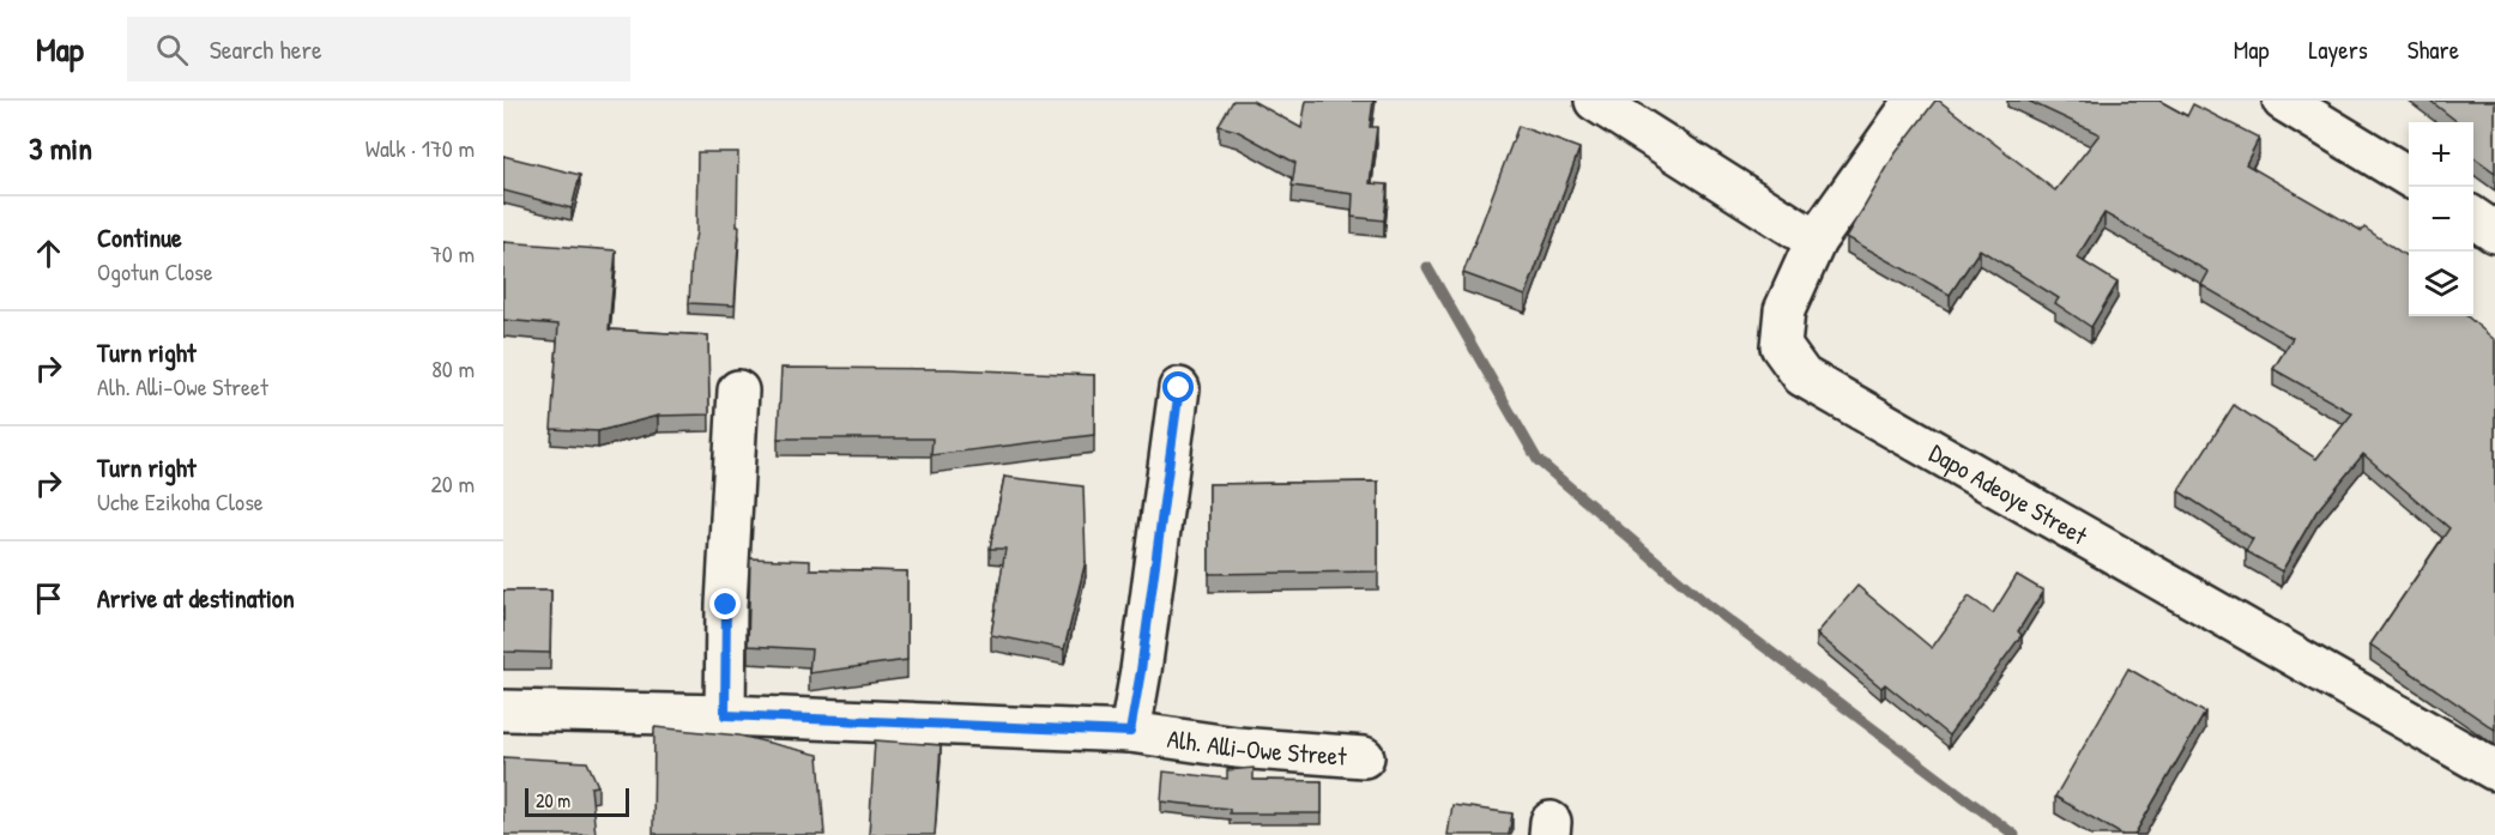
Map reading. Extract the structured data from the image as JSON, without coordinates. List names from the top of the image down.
{
  "streets": {
    "street": ["Dapo Adeoye Street", "Alh. Alli-Owe Street"]
  },
  "scale_bar": "20 m",
  "page": {
    "header": "Map",
    "search": "Search here",
    "nav": ["Map", "Layers", "Share"],
    "heading": ["3 min", "Walk · 170 m"],
    "map_buttons": ["+", "−"],
    "list": [
      ["Continue", "Ogotun Close", "70 m"],
      ["Turn right", "Alh. Alli-Owe Street", "80 m"],
      ["Turn right", "Uche Ezikoha Close", "20 m"],
      "Arrive at destination"
    ],
    "scale": "20 m"
  }
}
